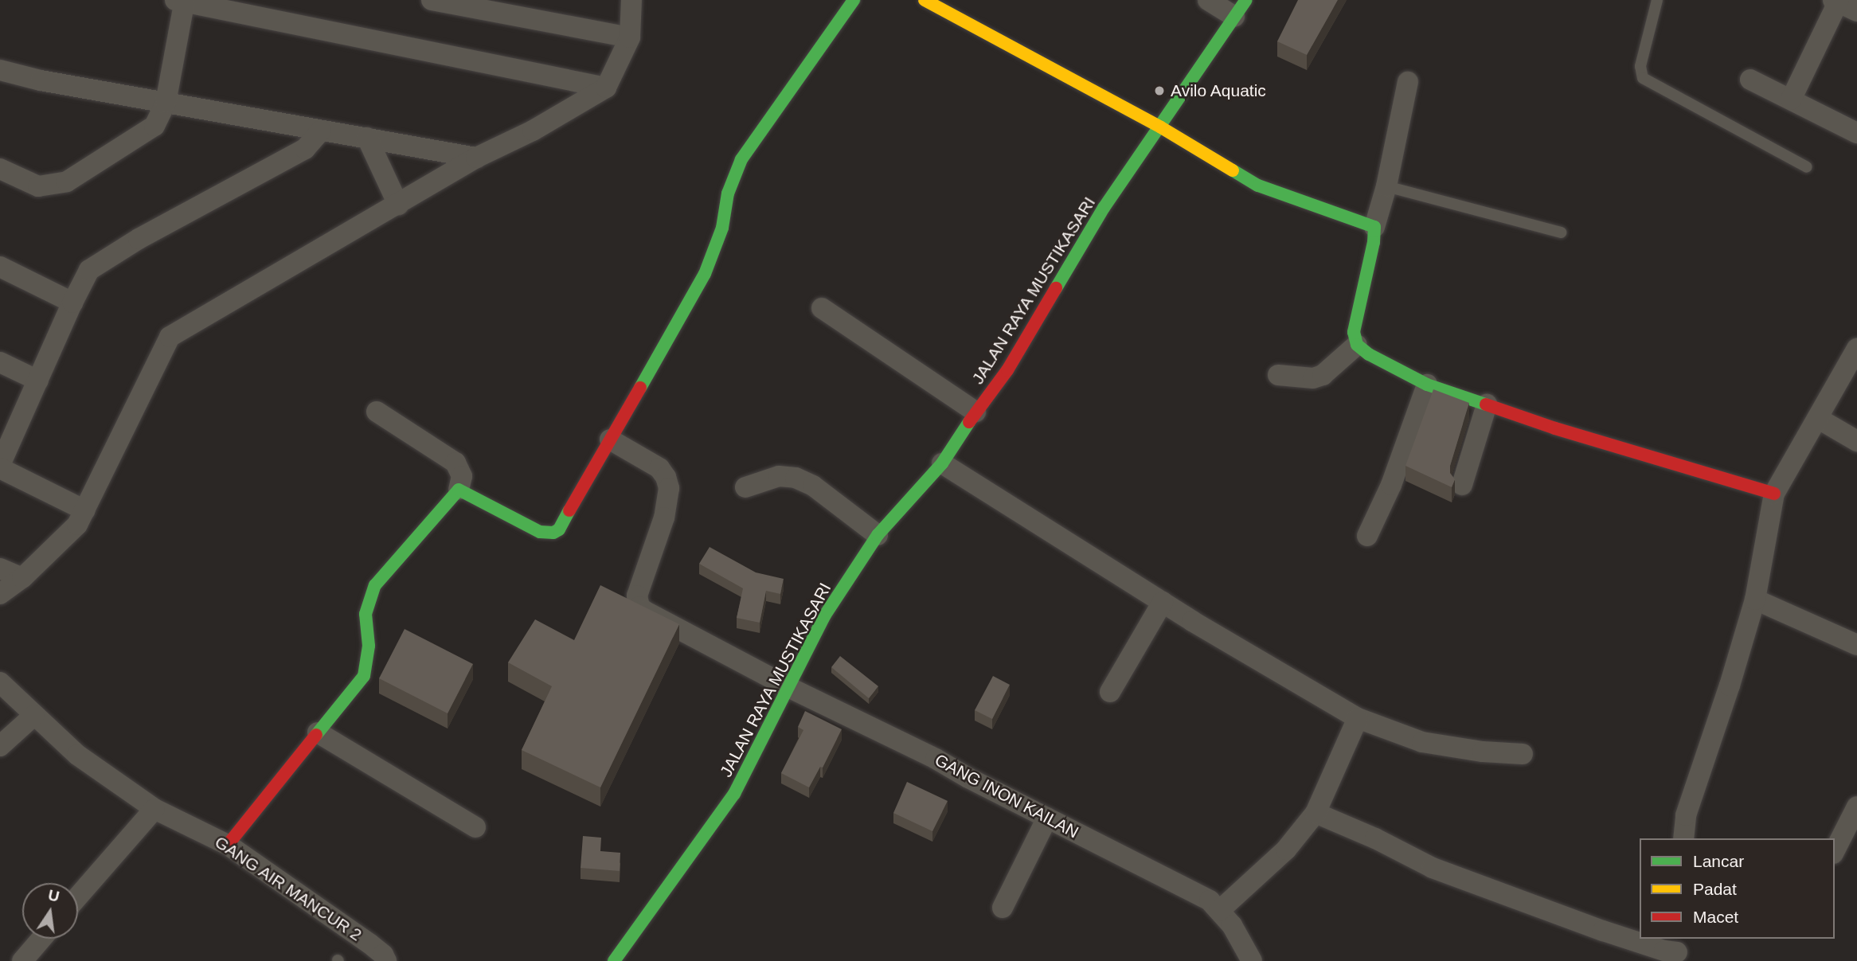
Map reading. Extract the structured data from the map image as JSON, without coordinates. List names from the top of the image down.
{
  "streets": {
    "street": ["JALAN RAYA MUSTIKASARI", "GANG INON KAILAN", "GANG AIR MANCUR 2"]
  },
  "crossings": [
    ["JALAN RAYA MUSTIKASARI", "GANG INON KAILAN"]
  ],
  "places": ["Avilo Aquatic"],
  "legend": ["Lancar", "Padat", "Macet"],
  "north": "top"
}
